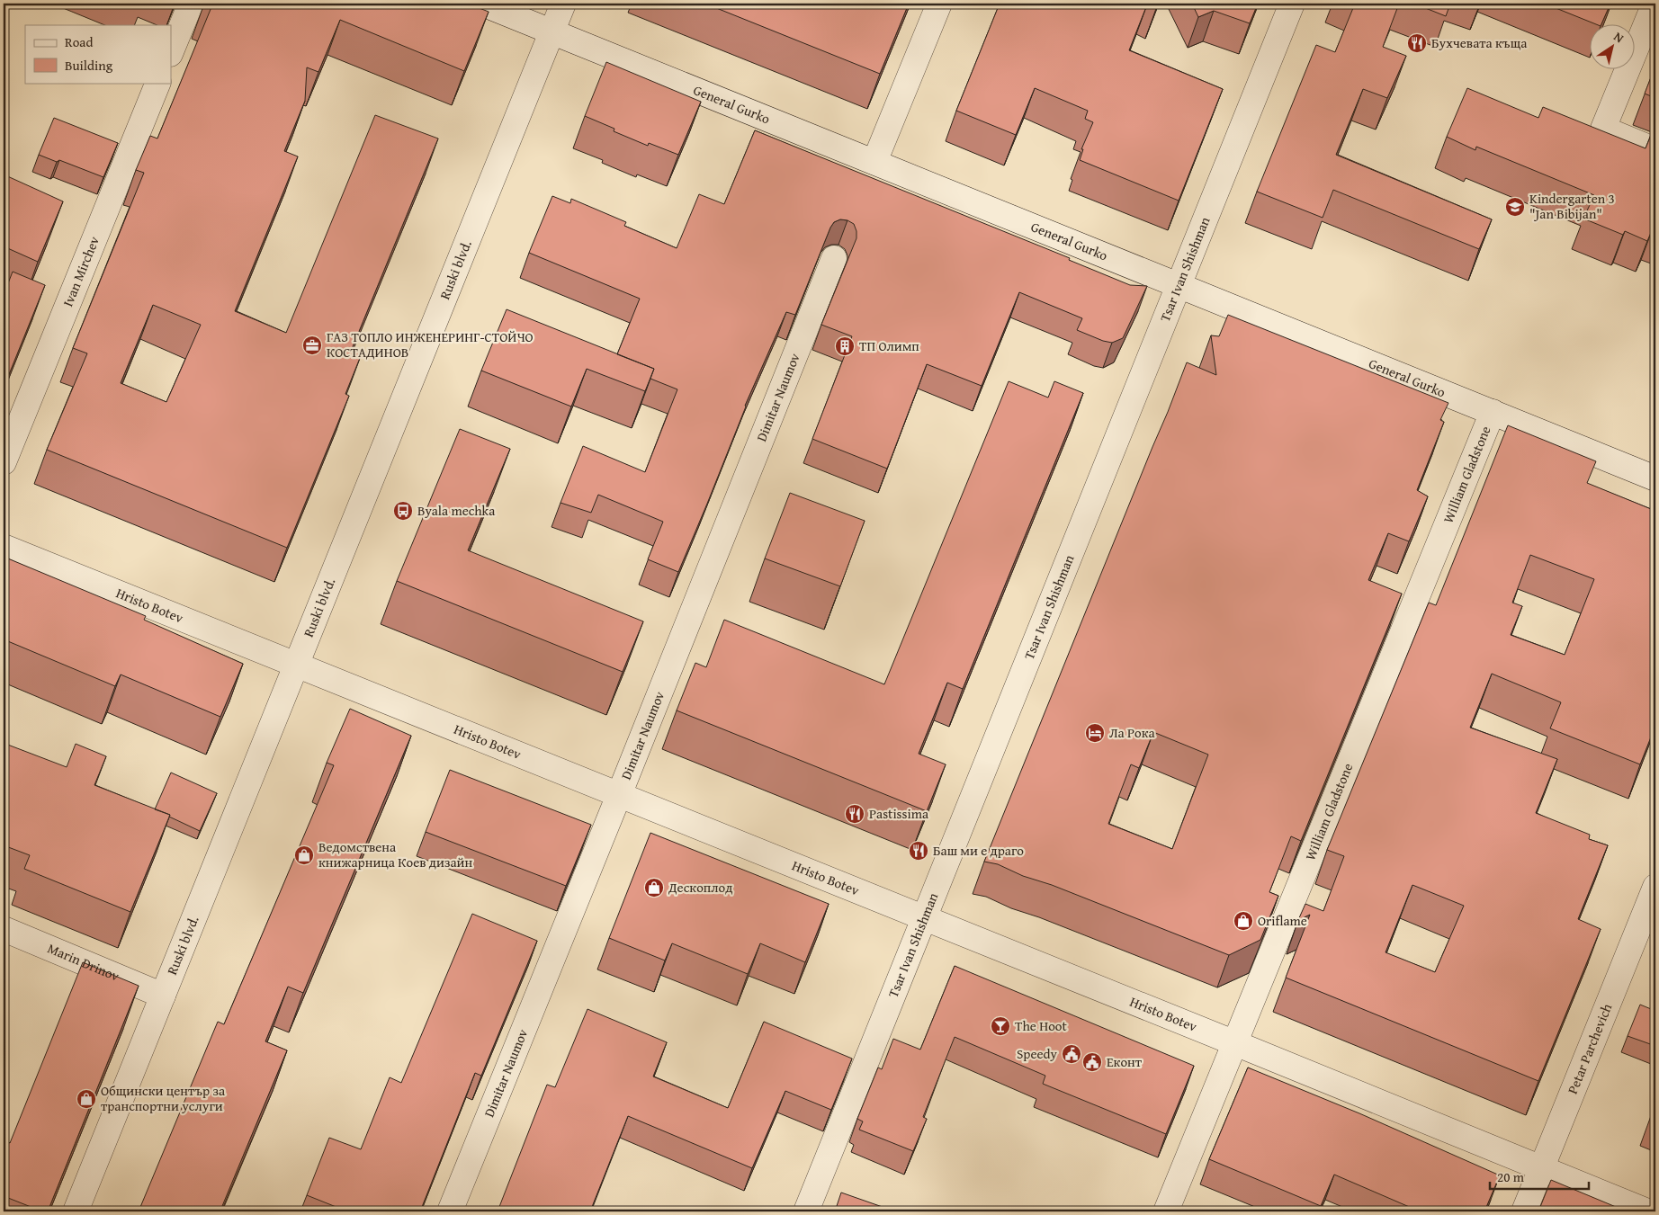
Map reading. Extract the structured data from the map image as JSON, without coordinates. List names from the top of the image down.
{
  "streets": {
    "street": [
      "General Gurko",
      "Ruski blvd.",
      "Tsar Ivan Shishman",
      "Ivan Mirchev",
      "Dimitar Naumov",
      "William Gladstone",
      "Hristo Botev",
      "Marin Drinov",
      "Petar Parchevich"
    ]
  },
  "crossings": [
    ["General Gurko", "Ruski blvd."],
    ["General Gurko", "Tsar Ivan Shishman"],
    ["General Gurko", "William Gladstone"],
    ["Ruski blvd.", "Hristo Botev"],
    ["Ruski blvd.", "Marin Drinov"],
    ["Tsar Ivan Shishman", "Hristo Botev"],
    ["Dimitar Naumov", "Hristo Botev"],
    ["William Gladstone", "Hristo Botev"],
    ["Hristo Botev", "Petar Parchevich"]
  ],
  "places": {
    "restaurant": ["Бухчевата къща", "Pastissima", "Баш ми е драго"],
    "school or university": ["Kindergarten 3 \"Jan Bibijan\""],
    "office": ["ГАЗ ТОПЛО ИНЖЕНЕРИНГ-СТОЙЧО КОСТАДИНОВ"],
    "building": ["ТП Олимп"],
    "bus stop": ["Byala mechka"],
    "hotel": ["Ла Рока"],
    "shop": [
      "Ведомствена книжарница Коев дизайн",
      "Дескоплод",
      "Oriflame",
      "Общински център за транспортни услуги"
    ],
    "bar": ["The Hoot"],
    "public building": ["Speedy", "Еконт"]
  },
  "legend": ["Road", "Building"],
  "scale_bar": "20 m",
  "north": "top right"
}
